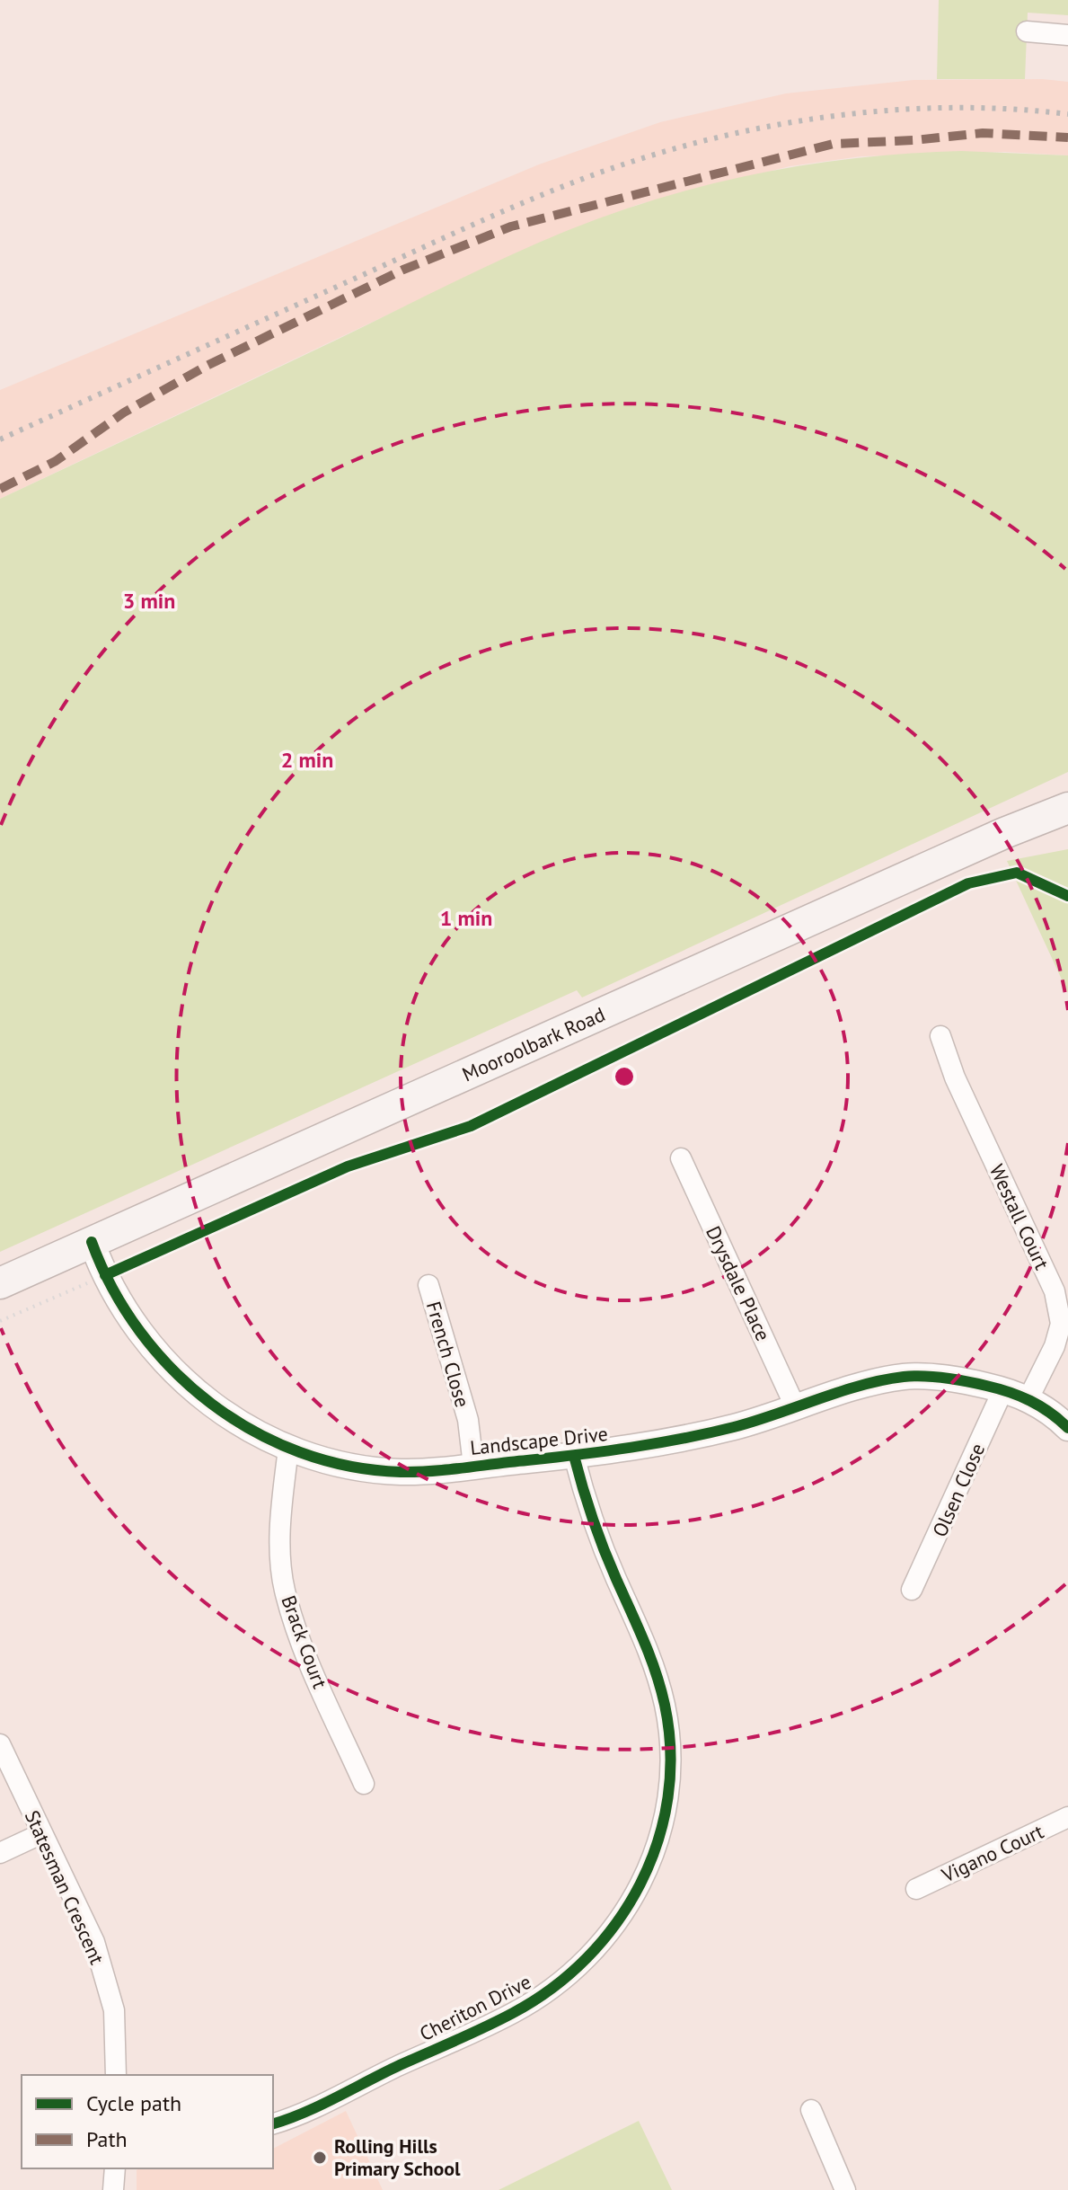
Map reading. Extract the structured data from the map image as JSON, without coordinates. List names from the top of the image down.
{
  "streets": {
    "main road": ["Mooroolbark Road"],
    "street": [
      "Westall Court",
      "Drysdale Place",
      "French Close",
      "Landscape Drive",
      "Olsen Close",
      "Brack Court",
      "Vigano Court",
      "Statesman Crescent",
      "Cheriton Drive"
    ]
  },
  "crossings": [
    ["Mooroolbark Road", "Landscape Drive"],
    ["Westall Court", "Landscape Drive"],
    ["Drysdale Place", "Landscape Drive"],
    ["French Close", "Landscape Drive"],
    ["Landscape Drive", "Olsen Close"],
    ["Landscape Drive", "Brack Court"],
    ["Landscape Drive", "Cheriton Drive"]
  ],
  "places": ["Rolling Hills Primary School"],
  "legend": ["Cycle path", "Path"],
  "rings": ["3 min", "2 min", "1 min"]
}
